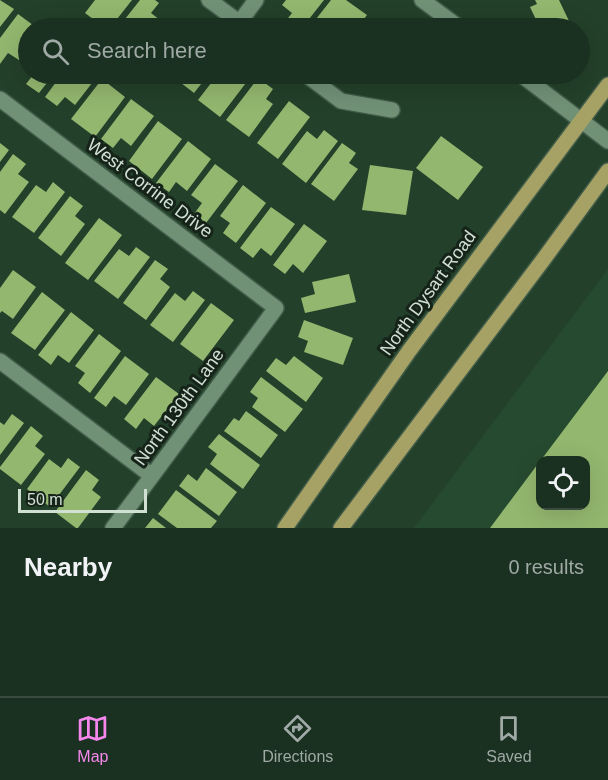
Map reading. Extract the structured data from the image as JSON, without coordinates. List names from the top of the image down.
{
  "streets": {
    "main road": ["North Dysart Road"],
    "street": ["West Corrine Drive", "North 130th Lane"]
  },
  "crossings": [
    ["West Corrine Drive", "North 130th Lane"]
  ],
  "scale_bar": "50 m",
  "page": {
    "search": "Search here",
    "scale": "50 m",
    "heading": ["Nearby", "0 results"],
    "nav": ["Map", "Directions", "Saved"]
  }
}
